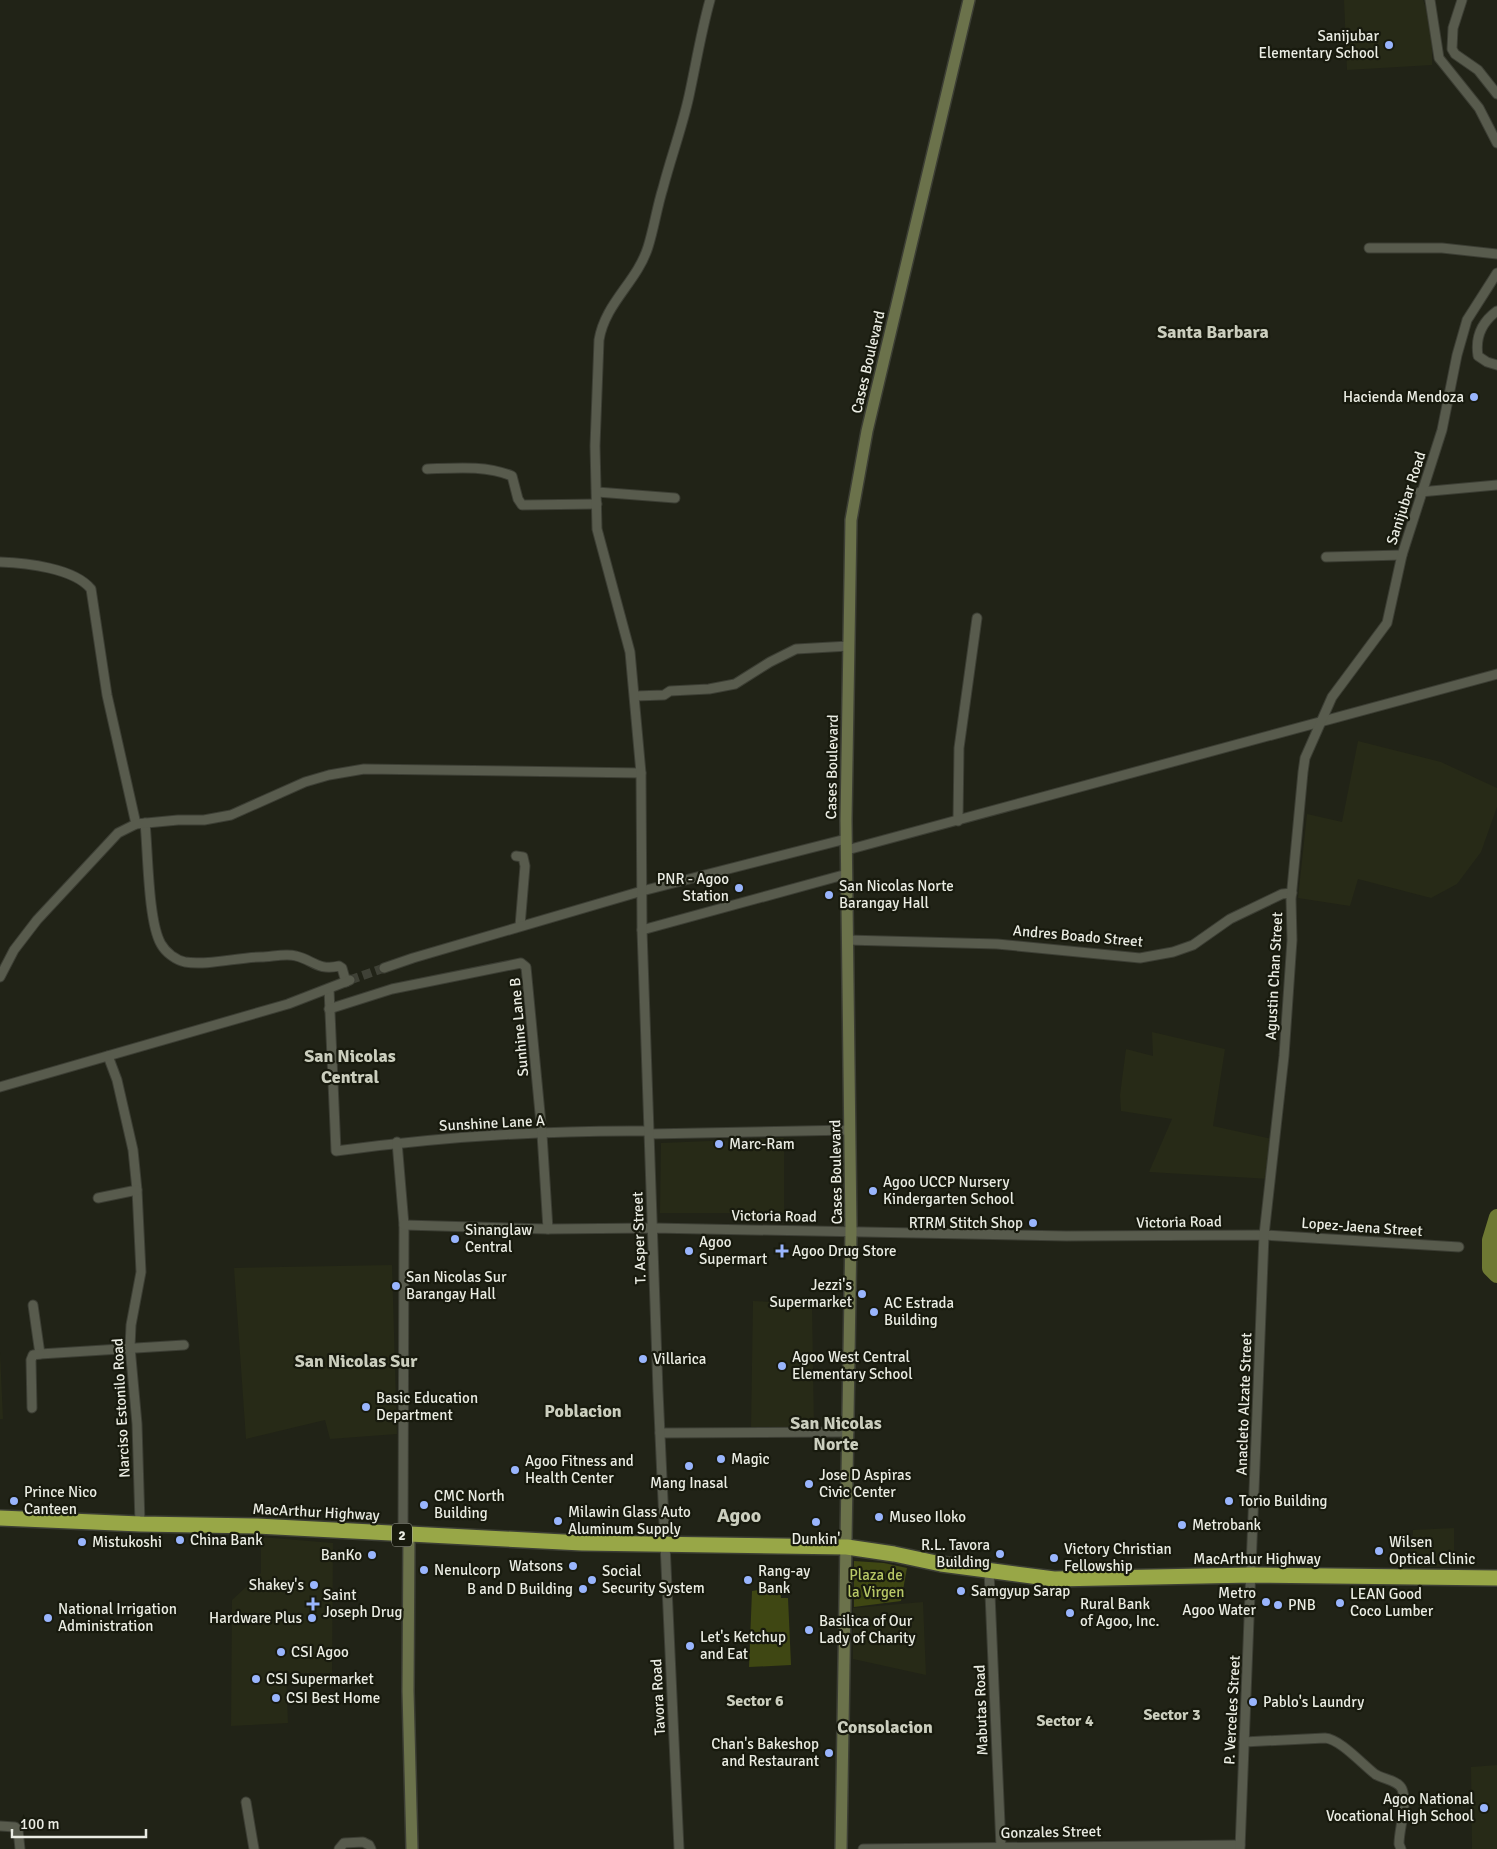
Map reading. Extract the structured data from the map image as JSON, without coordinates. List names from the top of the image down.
{
  "streets": {
    "highway": ["MacArthur Highway", "2"],
    "street": [
      "Cases Boulevard",
      "Sanijubar Road",
      "Andres Boado Street",
      "Agustin Chan Street",
      "Sunhine Lane B",
      "Sunshine Lane A",
      "Victoria Road",
      "Lopez-Jaena Street",
      "T. Asper Street",
      "Anacleto Alzate Street",
      "Narciso Estonilo Road",
      "Tavora Road",
      "Mabutas Road",
      "P. Verceles Street",
      "Gonzales Street"
    ]
  },
  "crossings": [
    ["Cases Boulevard", "Andres Boado Street"],
    ["Cases Boulevard", "Sunshine Lane A"],
    ["Cases Boulevard", "Victoria Road"],
    ["Cases Boulevard", "MacArthur Highway"],
    ["Sanijubar Road", "Agustin Chan Street"],
    ["Andres Boado Street", "Agustin Chan Street"],
    ["Agustin Chan Street", "Victoria Road"],
    ["Agustin Chan Street", "Lopez-Jaena Street"],
    ["Agustin Chan Street", "Anacleto Alzate Street"],
    ["Sunhine Lane B", "Sunshine Lane A"],
    ["Sunhine Lane B", "Victoria Road"],
    ["Sunshine Lane A", "T. Asper Street"],
    ["Victoria Road", "Lopez-Jaena Street"],
    ["Victoria Road", "T. Asper Street"],
    ["Victoria Road", "Anacleto Alzate Street"],
    ["Lopez-Jaena Street", "Anacleto Alzate Street"],
    ["T. Asper Street", "MacArthur Highway"],
    ["T. Asper Street", "Tavora Road"],
    ["Anacleto Alzate Street", "MacArthur Highway"],
    ["Anacleto Alzate Street", "P. Verceles Street"],
    ["Narciso Estonilo Road", "MacArthur Highway"],
    ["MacArthur Highway", "Tavora Road"],
    ["MacArthur Highway", "Mabutas Road"],
    ["MacArthur Highway", "P. Verceles Street"],
    ["Mabutas Road", "Gonzales Street"],
    ["P. Verceles Street", "Gonzales Street"]
  ],
  "districts": [
    "Santa Barbara",
    "San Nicolas Central",
    "San Nicolas Sur",
    "Poblacion",
    "San Nicolas Norte",
    "Agoo",
    "Sector 6",
    "Sector 3",
    "Sector 4",
    "Consolacion"
  ],
  "parks": ["Plaza de la Virgen"],
  "places": {
    "other": [
      "Sanijubar Elementary School",
      "Hacienda Mendoza",
      "PNR - Agoo Station",
      "San Nicolas Norte Barangay Hall",
      "Marc-Ram",
      "Agoo UCCP Nursery Kindergarten School",
      "RTRM Stitch Shop",
      "Sinanglaw Central",
      "Agoo Supermart",
      "San Nicolas Sur Barangay Hall",
      "Jezzi's Supermarket",
      "AC Estrada Building",
      "Villarica",
      "Agoo West Central Elementary School",
      "Basic Education Department",
      "Magic",
      "Mang Inasal",
      "Agoo Fitness and Health Center",
      "Jose D Aspiras Civic Center",
      "Prince Nico Canteen",
      "Torio Building",
      "CMC North Building",
      "Museo Iloko",
      "Milawin Glass Auto Aluminum Supply",
      "Dunkin'",
      "Metrobank",
      "China Bank",
      "Mistukoshi",
      "Wilsen Optical Clinic",
      "R.L. Tavora Building",
      "BanKo",
      "Victory Christian Fellowship",
      "Watsons",
      "Nenulcorp",
      "Social Security System",
      "Rang-ay Bank",
      "Shakey's",
      "B and D Building",
      "Samgyup Sarap",
      "Metro Agoo Water",
      "LEAN Good Coco Lumber",
      "PNB",
      "Rural Bank of Agoo, Inc.",
      "National Irrigation Administration",
      "Hardware Plus",
      "Basilica of Our Lady of Charity",
      "Let's Ketchup and Eat",
      "CSI Agoo",
      "CSI Supermarket",
      "CSI Best Home",
      "Pablo's Laundry",
      "Chan's Bakeshop and Restaurant",
      "Agoo National Vocational High School"
    ],
    "health": ["Agoo Drug Store", "Saint Joseph Drug"]
  },
  "scale_bar": "100 m"
}
